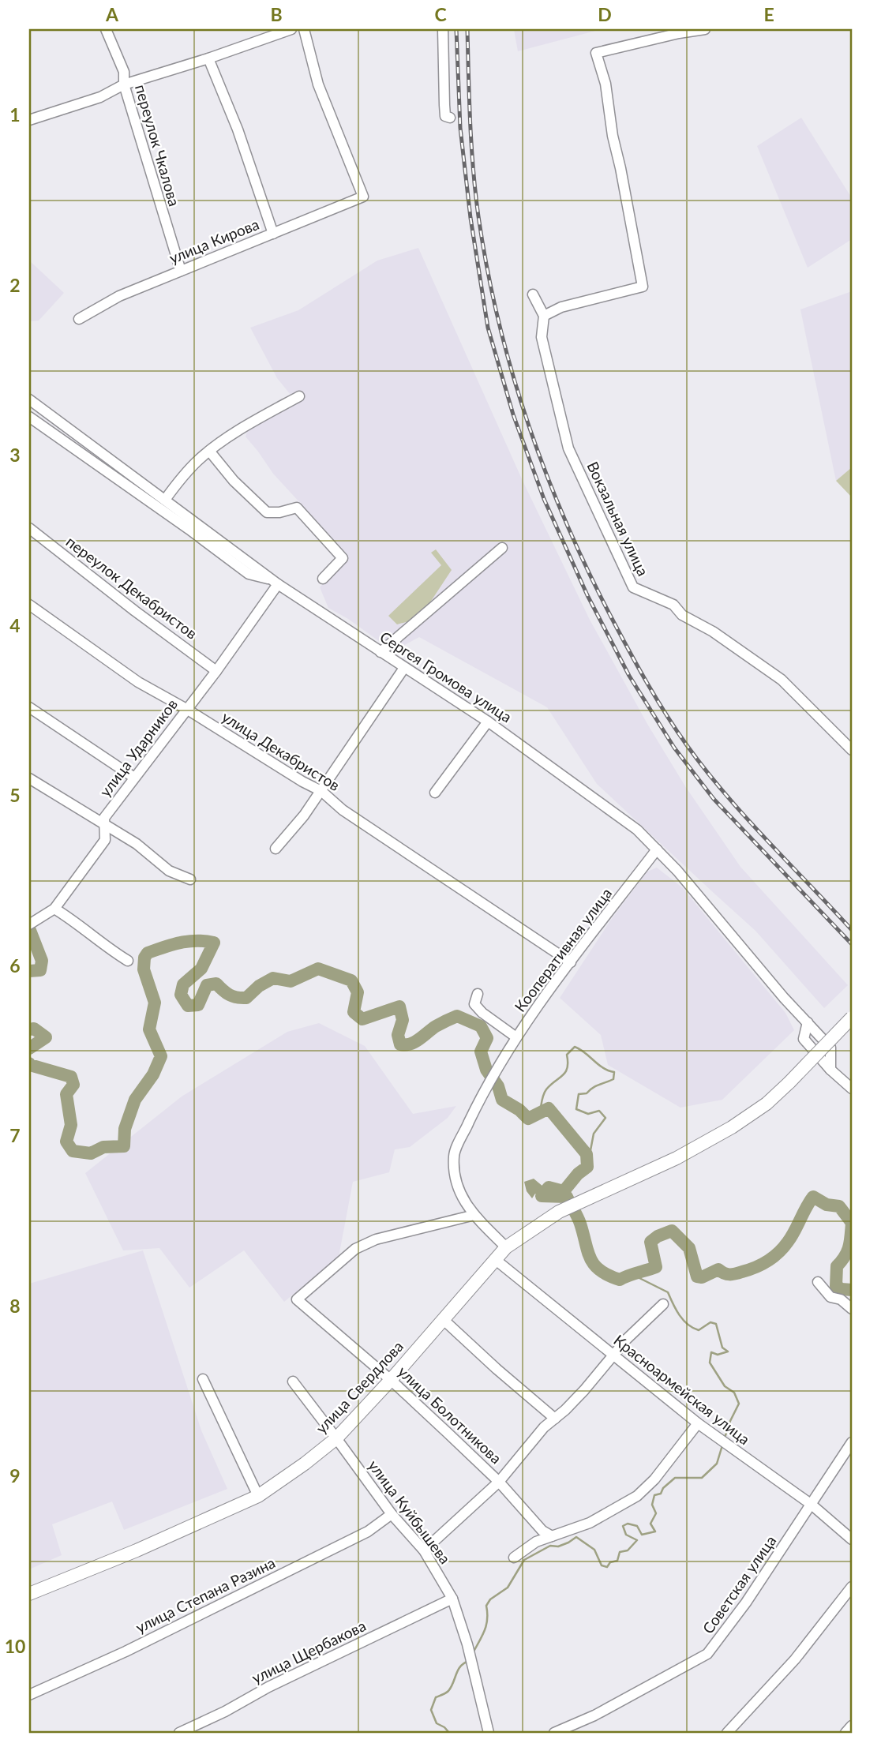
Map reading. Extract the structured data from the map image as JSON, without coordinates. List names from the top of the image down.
{
  "streets": {
    "main road": ["улица Свердлова"],
    "street": [
      "переулок Чкалова",
      "улица Кирова",
      "Вокзальная улица",
      "переулок Декабристов",
      "Сергея Громова улица",
      "улица Ударников",
      "улица Декабристов",
      "Кооперативная улица",
      "Красноармейская улица",
      "улица Болотникова",
      "улица Куйбышева",
      "Советская улица",
      "улица Степана Разина",
      "улица Щербакова"
    ]
  },
  "crossings": [
    ["переулок Чкалова", "улица Кирова"],
    ["переулок Декабристов", "улица Ударников"],
    ["Сергея Громова улица", "улица Ударников"],
    ["Сергея Громова улица", "Кооперативная улица"],
    ["улица Ударников", "улица Декабристов"],
    ["улица Декабристов", "Кооперативная улица"],
    ["Кооперативная улица", "улица Болотникова"],
    ["улица Свердлова", "Красноармейская улица"],
    ["улица Свердлова", "улица Болотникова"],
    ["улица Свердлова", "улица Куйбышева"],
    ["Красноармейская улица", "Советская улица"],
    ["улица Куйбышева", "улица Степана Разина"],
    ["улица Куйбышева", "улица Щербакова"]
  ],
  "grid": {
    "columns": [
      "A",
      "B",
      "C",
      "D",
      "E"
    ],
    "rows": [
      "1",
      "2",
      "3",
      "4",
      "5",
      "6",
      "7",
      "8",
      "9",
      "10"
    ]
  }
}
